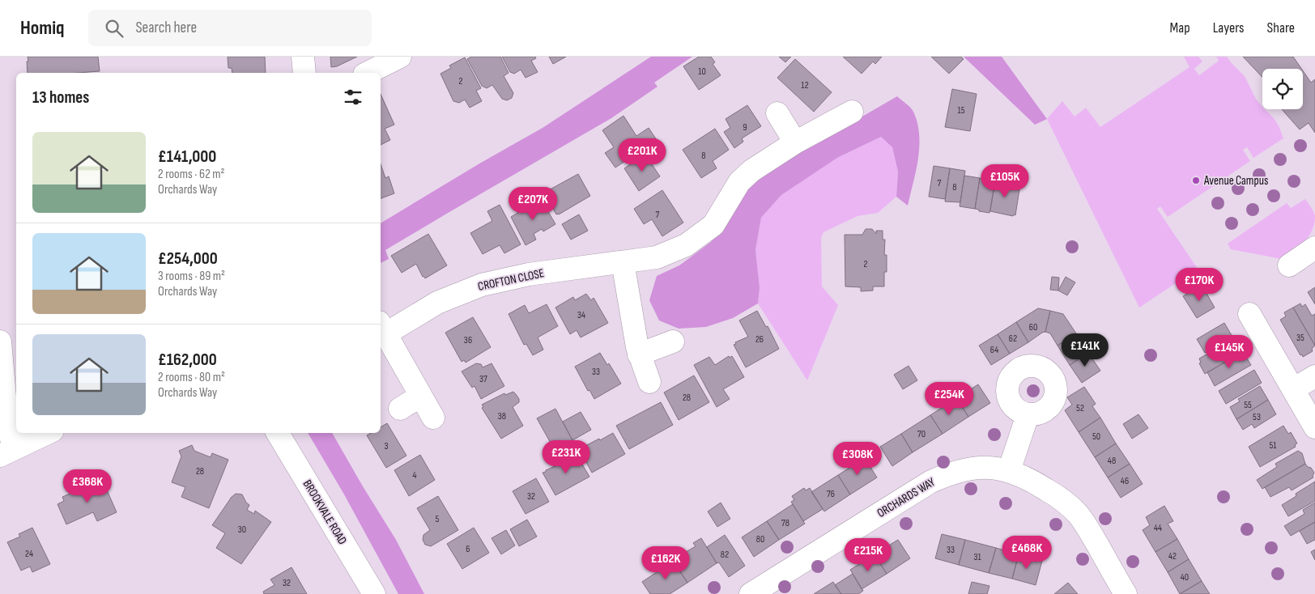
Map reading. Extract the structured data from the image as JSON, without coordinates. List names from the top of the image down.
{
  "streets": {
    "street": ["CROFTON CLOSE", "ORCHARDS WAY", "BROOKVALE ROAD"]
  },
  "places": ["Avenue Campus"],
  "house_numbers": [
    "10",
    "2",
    "12",
    "15",
    "9",
    "8",
    "7",
    "8",
    "7",
    "2",
    "34",
    "60",
    "35",
    "62",
    "26",
    "36",
    "64",
    "33",
    "37",
    "28",
    "55",
    "52",
    "38",
    "53",
    "70",
    "50",
    "51",
    "3",
    "48",
    "28",
    "4",
    "46",
    "76",
    "32",
    "5",
    "78",
    "44",
    "30",
    "80",
    "6",
    "33",
    "24",
    "82",
    "42",
    "31",
    "40",
    "32"
  ],
  "page": {
    "header": "Homiq",
    "search": "Search here",
    "nav": ["Map", "Layers", "Share"],
    "heading": "13 homes",
    "list": [
      {
        "name": "£141,000",
        "note": "2 rooms · 62 m² · Orchards Way"
      },
      {
        "name": "£254,000",
        "note": "3 rooms · 89 m² · Orchards Way"
      },
      {
        "name": "£162,000",
        "note": "2 rooms · 80 m² · Orchards Way"
      }
    ],
    "price": [
      "£201K",
      "£105K",
      "£207K",
      "£170K",
      "£141K",
      "£145K",
      "£254K",
      "£231K",
      "£308K",
      "£368K",
      "£468K",
      "£215K",
      "£162K"
    ]
  }
}
